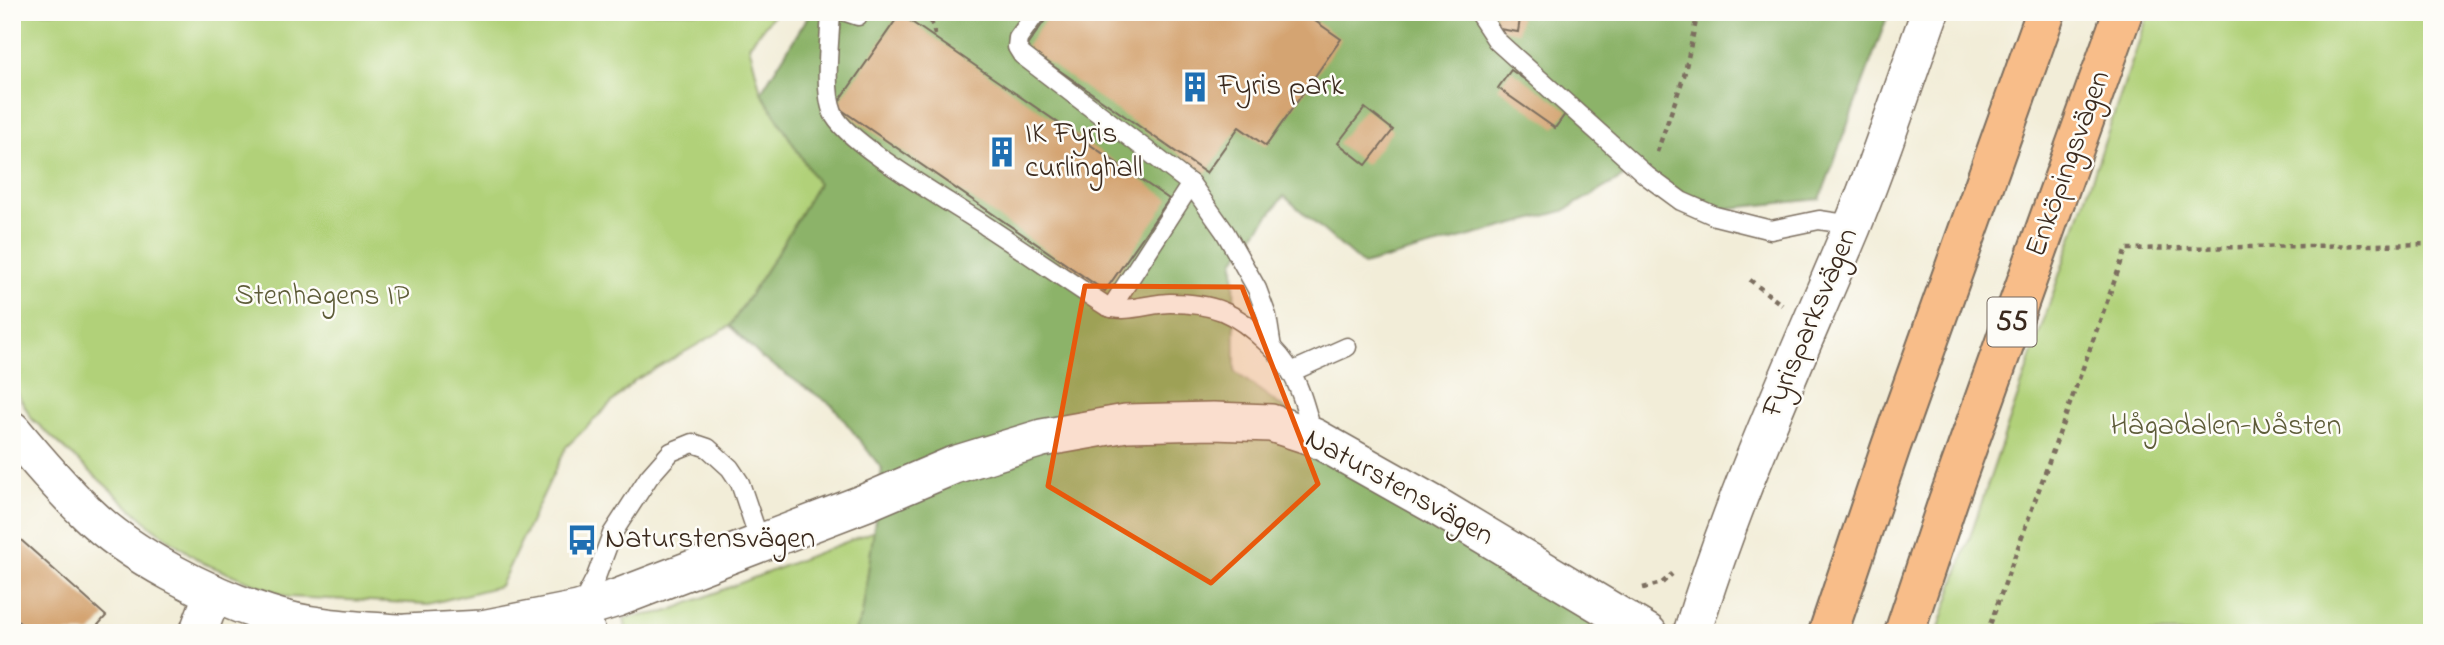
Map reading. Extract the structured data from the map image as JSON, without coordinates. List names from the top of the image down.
{
  "streets": {
    "main road": ["Enköpingsvägen", "55"],
    "street": ["Fyrisparksvägen", "Naturstensvägen"]
  },
  "parks": ["Stenhagens IP", "Hågadalen-Nåsten"],
  "places": {
    "building": ["Fyris park", "IK Fyris curlinghall"],
    "bus stop": ["Naturstensvägen"]
  }
}
